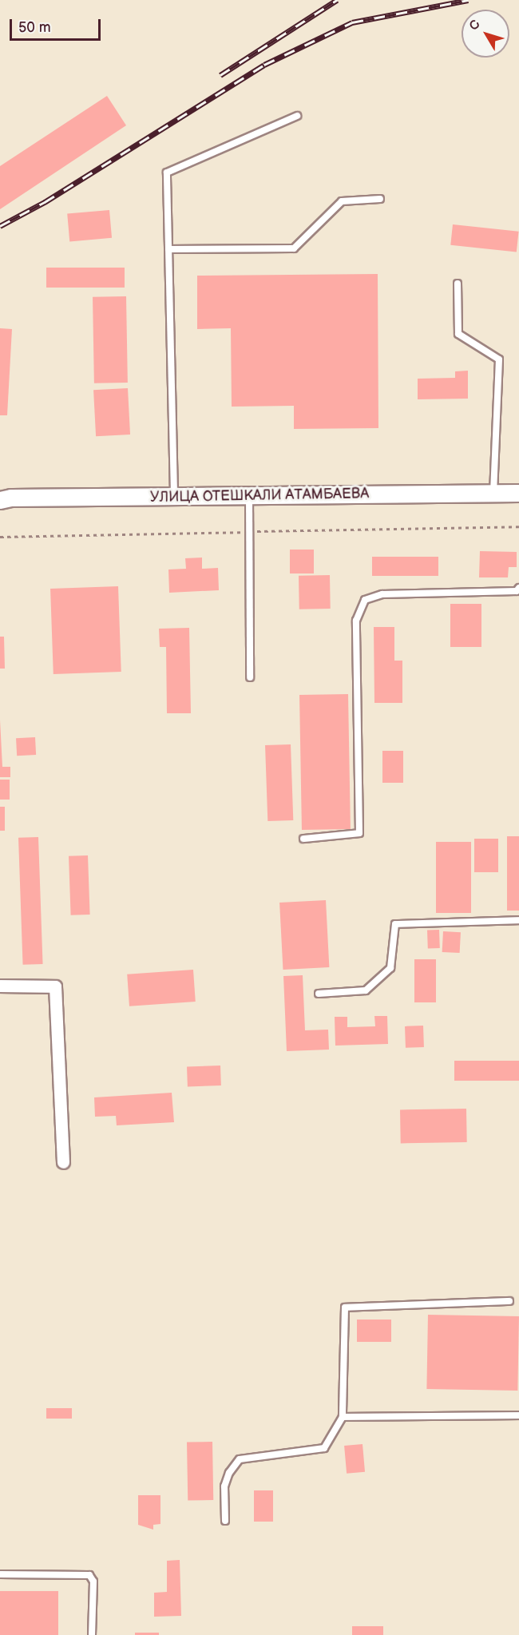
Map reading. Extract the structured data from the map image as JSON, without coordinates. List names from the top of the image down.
{
  "streets": {
    "street": ["УЛИЦА ОТЕШКАЛИ АТАМБАЕВА"]
  },
  "scale_bar": "50 m",
  "north": "top left"
}
